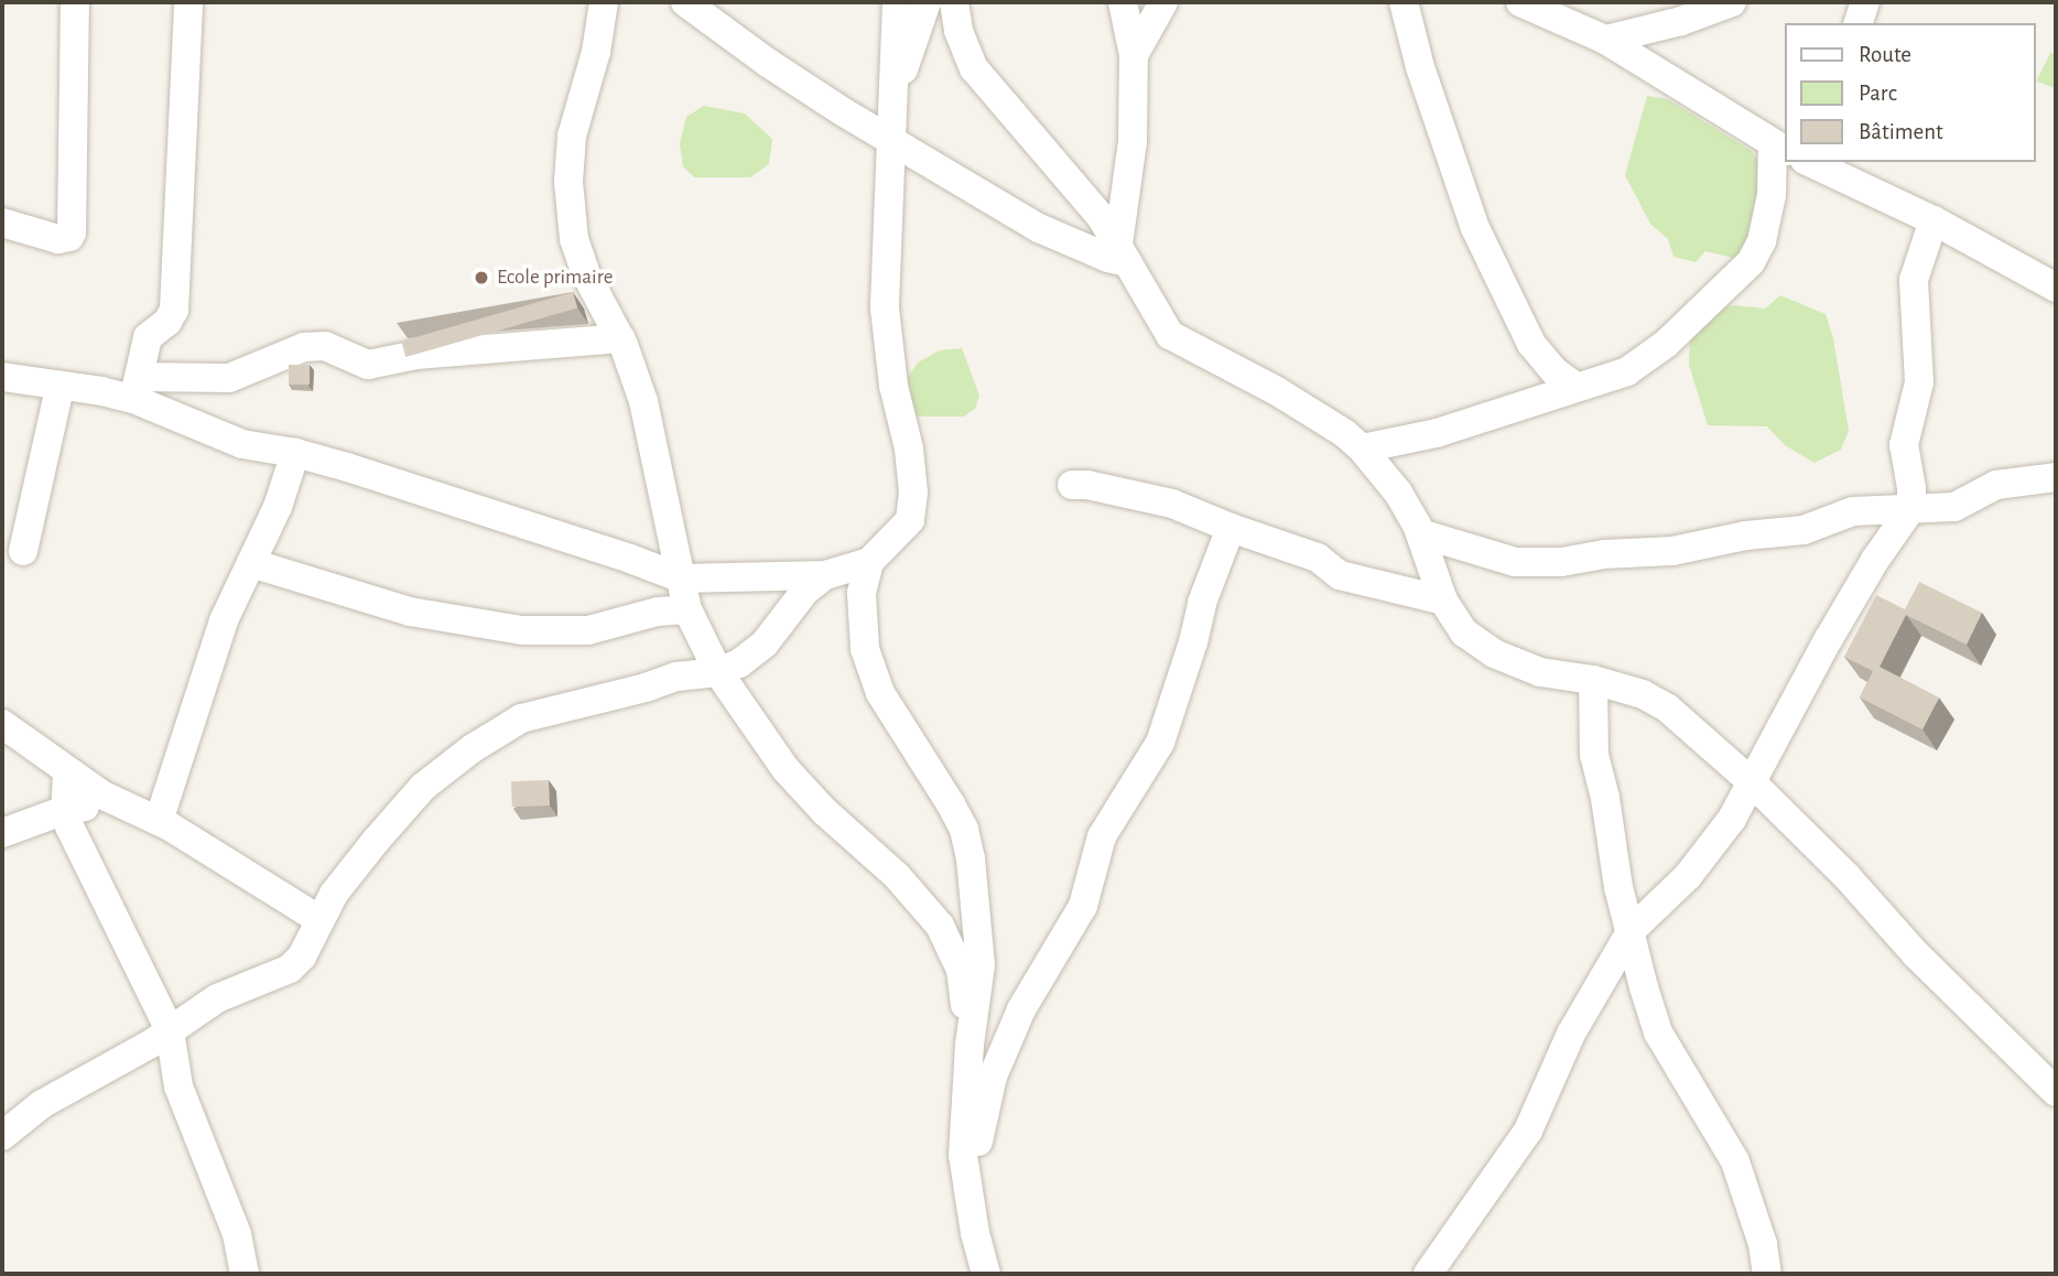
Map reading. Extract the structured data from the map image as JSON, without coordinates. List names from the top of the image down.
{
  "places": ["Ecole primaire"],
  "legend": ["Route", "Parc", "Bâtiment"]
}
